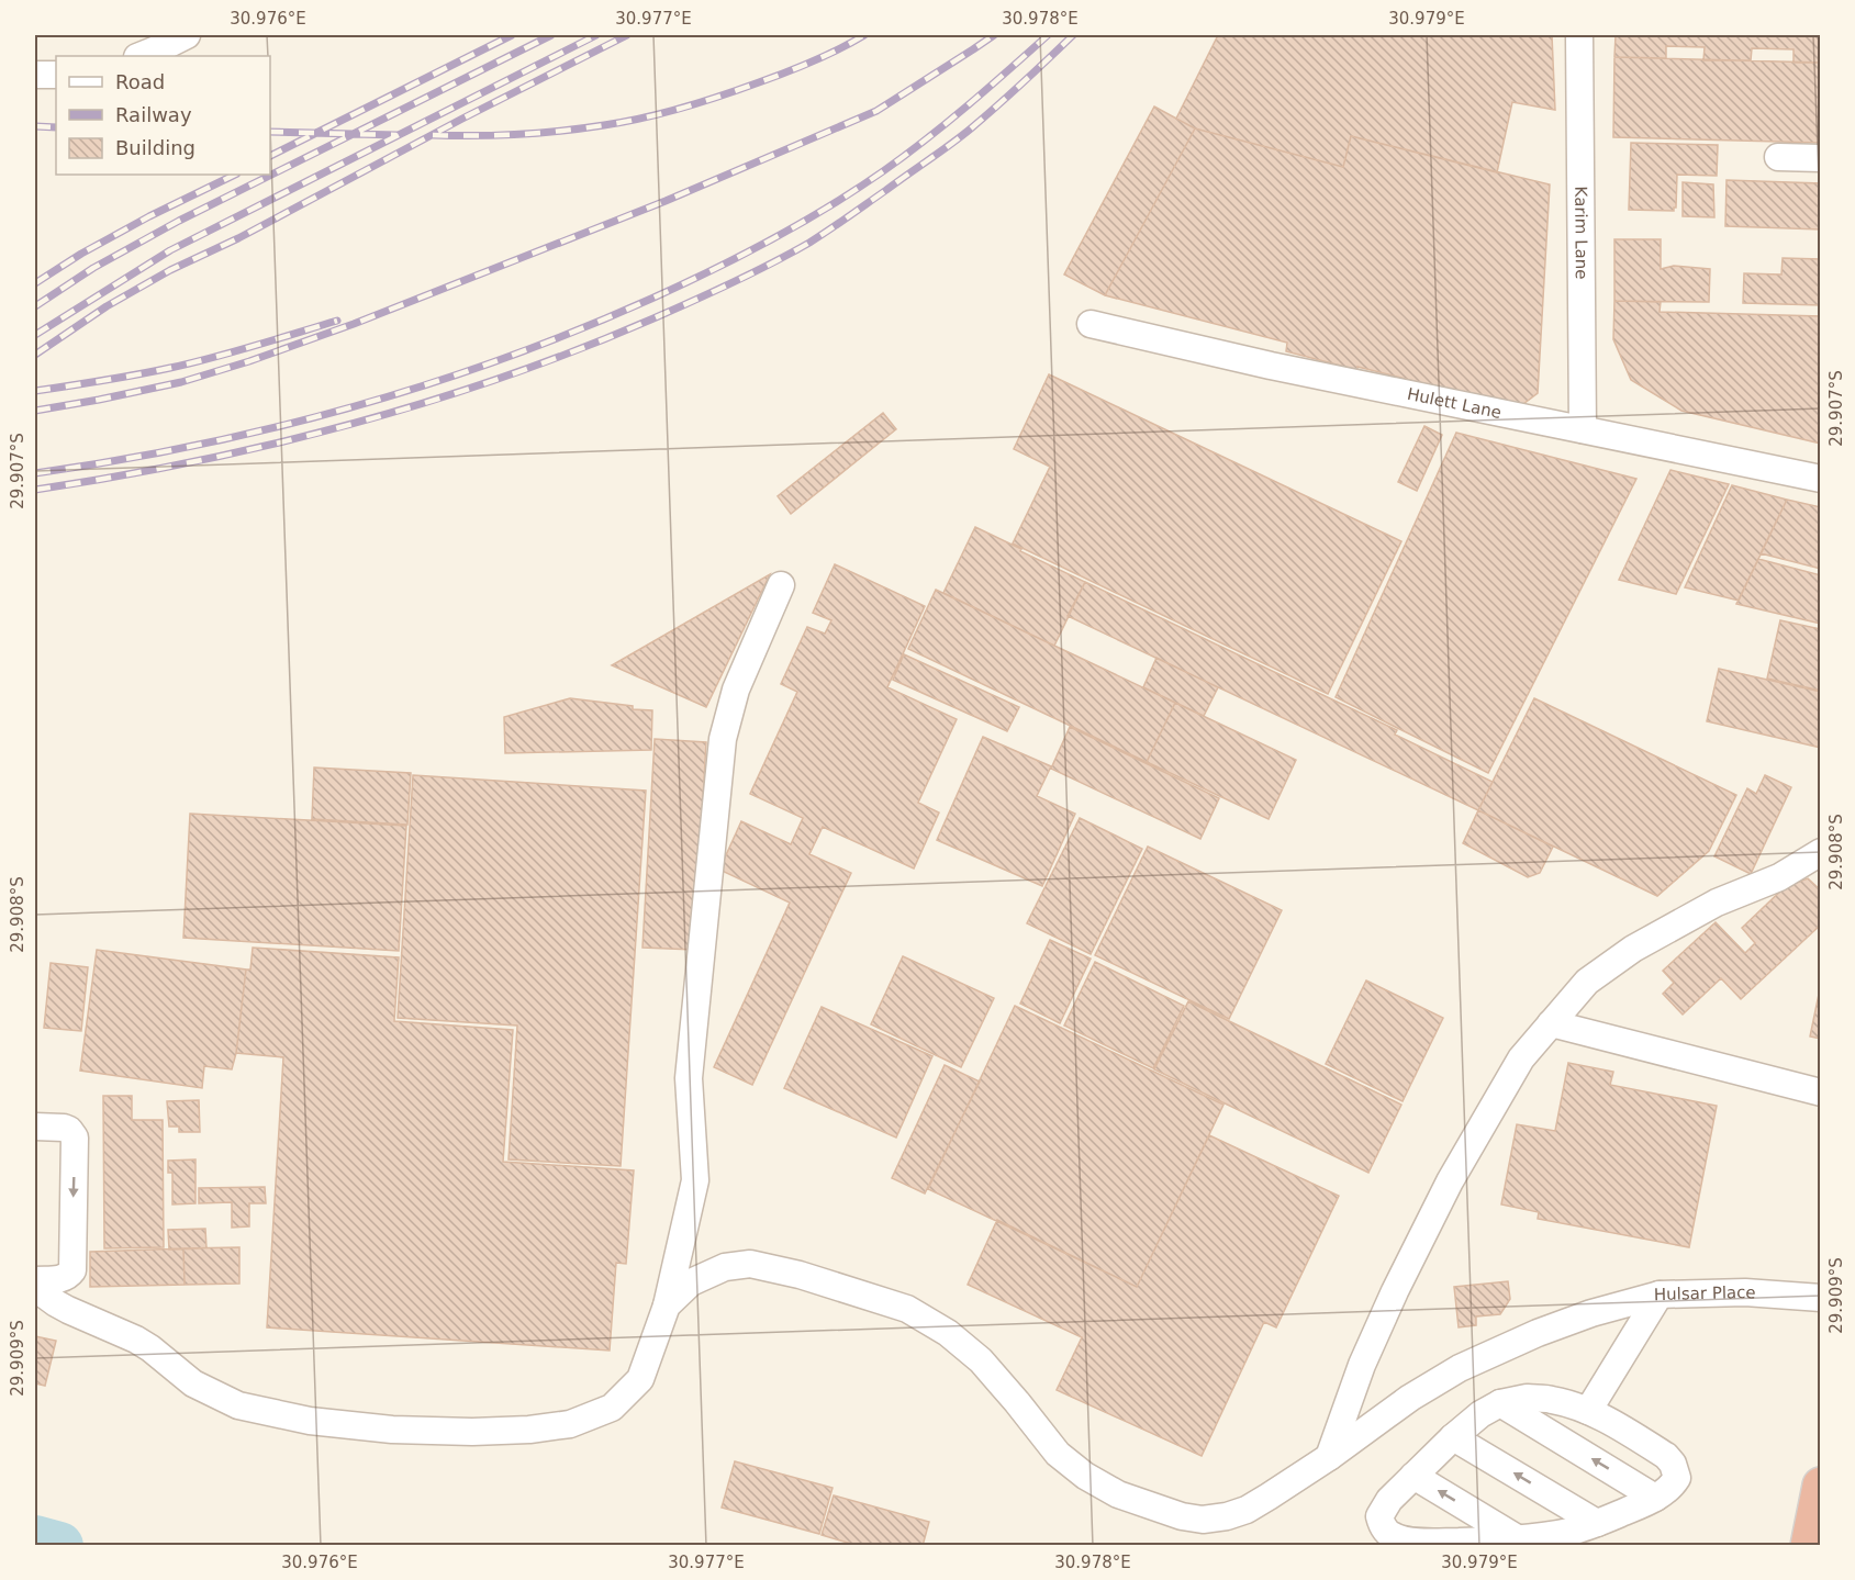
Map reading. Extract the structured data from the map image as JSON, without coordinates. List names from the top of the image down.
{
  "streets": {
    "street": ["Karim Lane", "Hulett Lane", "Hulsar Place"]
  },
  "crossings": [
    ["Karim Lane", "Hulett Lane"]
  ],
  "legend": ["Road", "Railway", "Building"],
  "coordinates": [
    "30.976°E",
    "30.977°E",
    "30.978°E",
    "30.979°E",
    "29.907°S",
    "29.908°S",
    "29.909°S"
  ]
}
